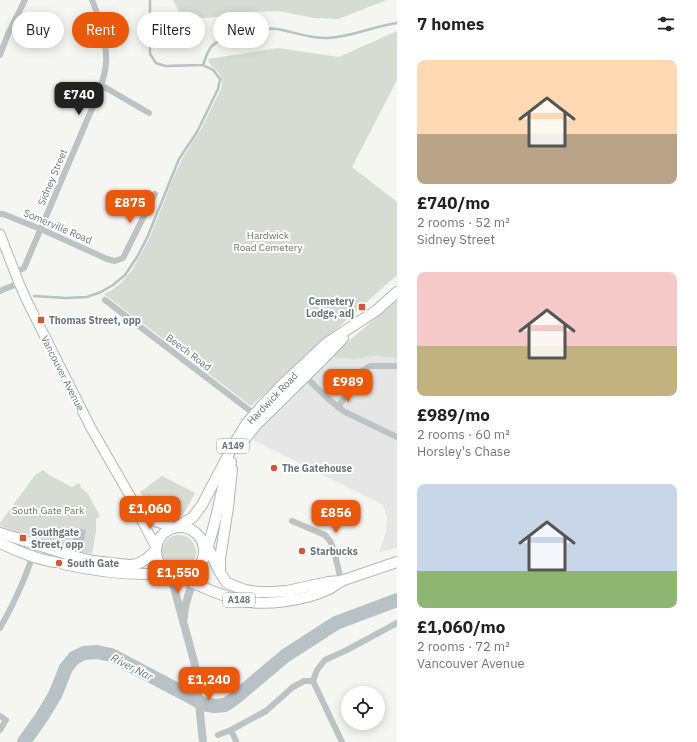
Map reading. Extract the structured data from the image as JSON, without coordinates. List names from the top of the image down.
{
  "streets": {
    "main road": [
      "Vancouver Avenue",
      "Hardwick Road",
      "A149",
      "A148"
    ],
    "street": ["Sidney Street", "Somerville Road", "Beech Road"]
  },
  "crossings": [
    ["Sidney Street", "Somerville Road"],
    ["Sidney Street", "Vancouver Avenue"],
    ["Beech Road", "Hardwick Road"],
    ["Vancouver Avenue", "Hardwick Road"],
    ["Vancouver Avenue", "A148"],
    ["Hardwick Road", "A148"]
  ],
  "water": ["River Nar"],
  "parks": ["Hardwick Road Cemetery", "South Gate Park"],
  "places": {
    "transit": ["Cemetery Lodge, adj", "Thomas Street, opp", "Southgate Street, opp"],
    "other": ["The Gatehouse", "Starbucks", "South Gate"]
  },
  "page": {
    "heading": "7 homes",
    "chip": [
      "Buy",
      "Rent",
      "Filters",
      "New"
    ],
    "list": [
      {
        "name": "£740/mo",
        "note": "2 rooms · 52 m² · Sidney Street"
      },
      {
        "name": "£989/mo",
        "note": "2 rooms · 60 m² · Horsley's Chase"
      },
      {
        "name": "£1,060/mo",
        "note": "2 rooms · 72 m² · Vancouver Avenue"
      }
    ],
    "price": [
      "£740",
      "£875",
      "£989",
      "£1,060",
      "£856",
      "£1,550",
      "£1,240"
    ]
  }
}
